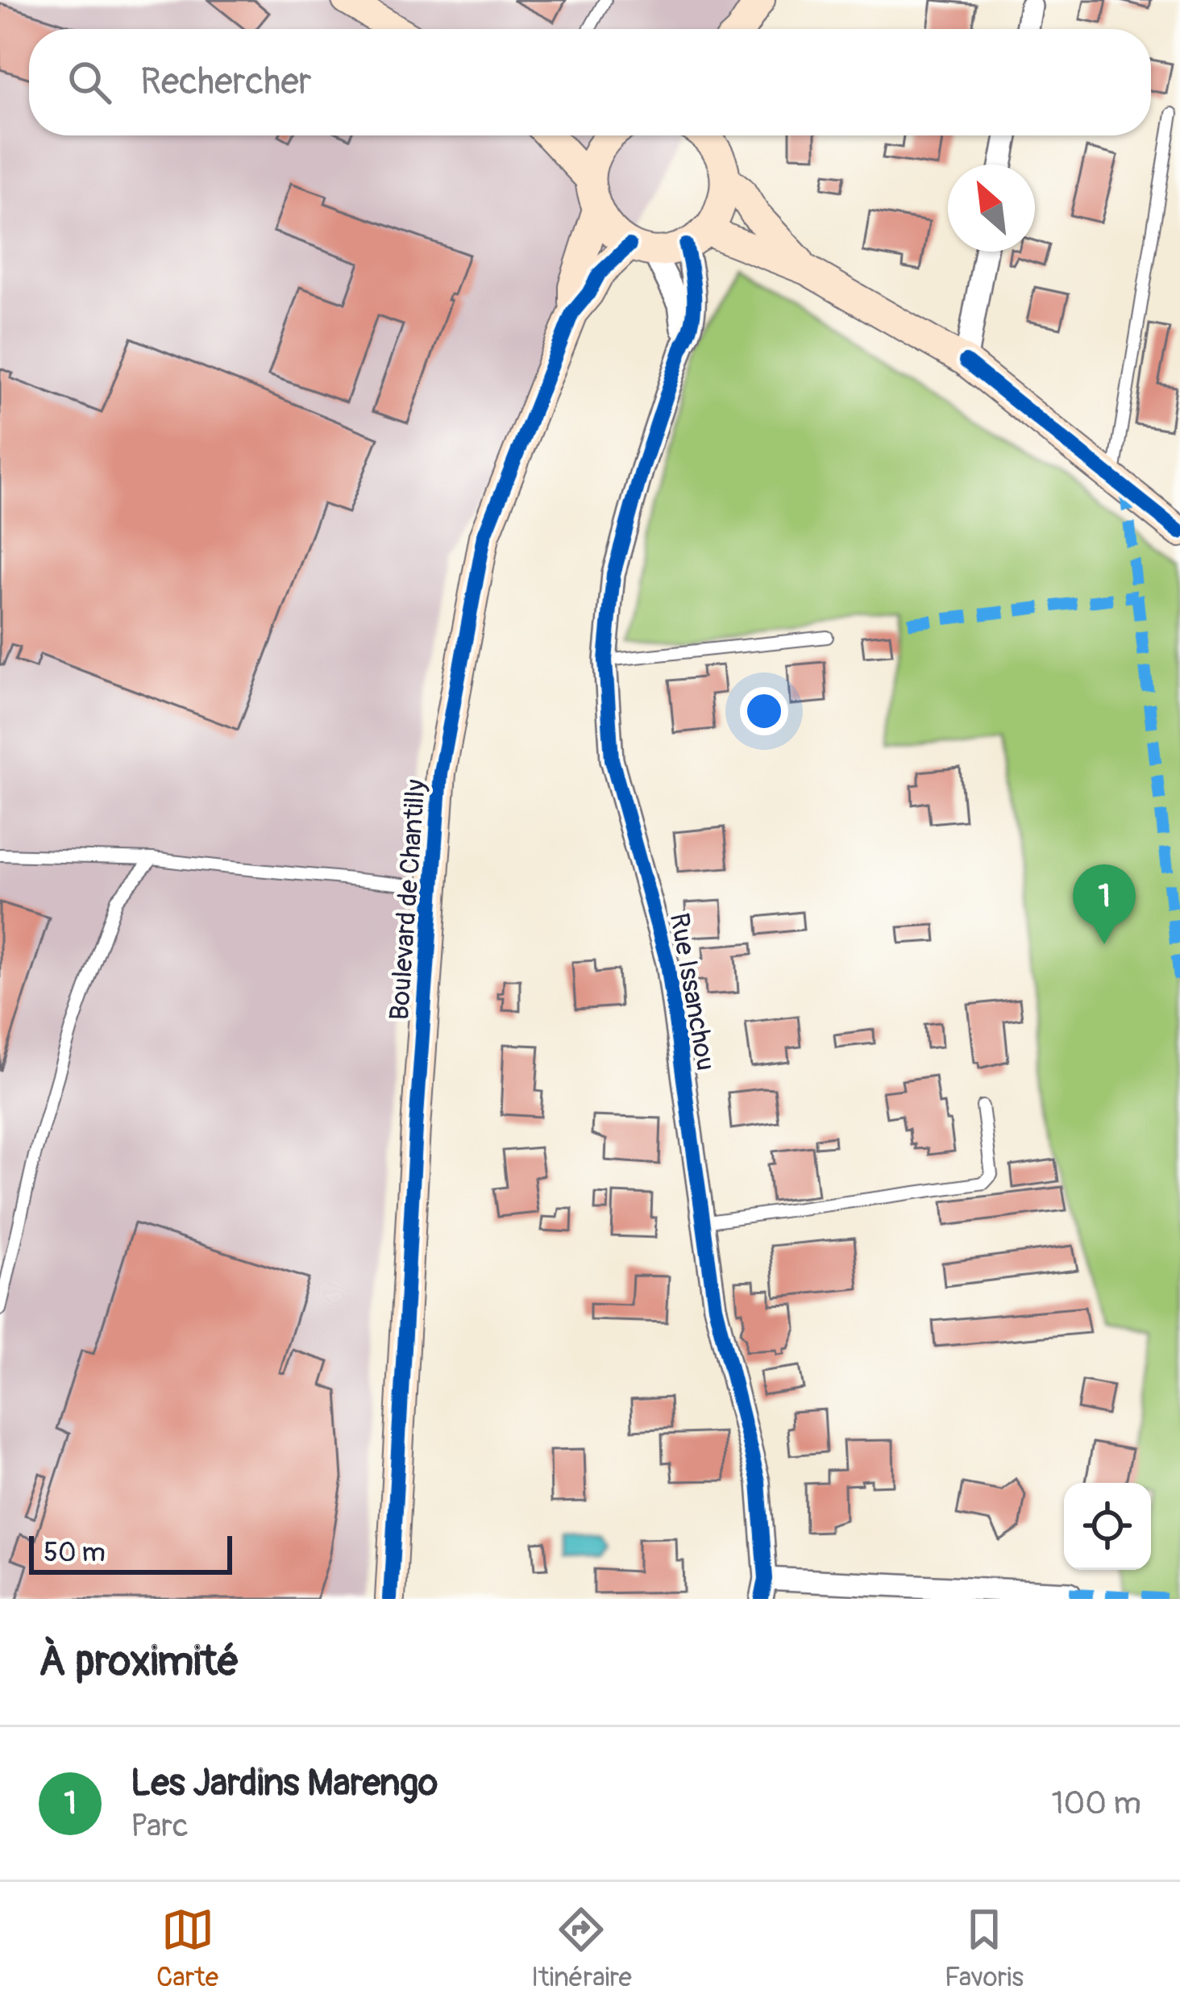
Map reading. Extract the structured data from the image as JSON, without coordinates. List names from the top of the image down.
{
  "streets": {
    "street": ["Boulevard de Chantilly", "Rue Issanchou"]
  },
  "scale_bar": "50 m",
  "north": "top left",
  "page": {
    "search": "Rechercher",
    "pins": "1",
    "scale": "50 m",
    "heading": "À proximité",
    "list": [
      {
        "mark": "1",
        "name": "Les Jardins Marengo",
        "note": "Parc",
        "value": "100 m"
      }
    ],
    "nav": ["Carte", "Itinéraire", "Favoris"]
  }
}
